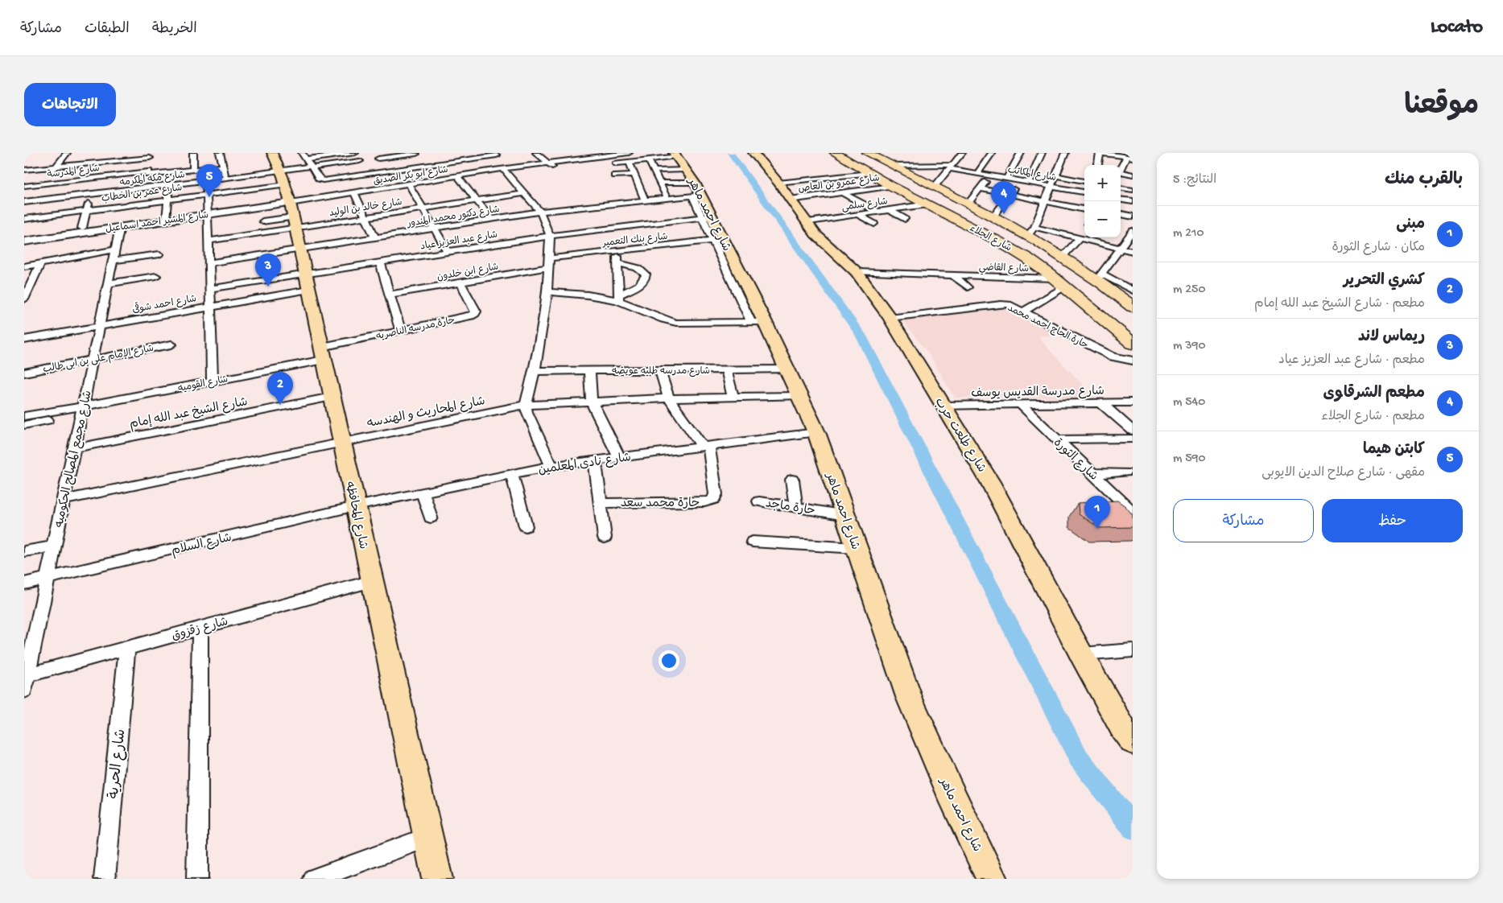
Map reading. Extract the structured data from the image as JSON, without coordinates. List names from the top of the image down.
{
  "streets": {
    "highway": ["شارع الجلاء"],
    "main road": ["شارع احمد ماهر", "شارع طلعت حرب", "شارع المحافظه"],
    "street": [
      "شارع المدرسة",
      "شارع المكاتب",
      "شارع ابو بكر الصديق",
      "شارع مكه المكرمه",
      "شارع عمرو بن العاص",
      "شارع عمر بن الخطاب",
      "شارع سلمى",
      "شارع خالد بن الوليد",
      "شارع دكتور محمد المندور",
      "شارع المشير احمد اسماعيل",
      "شارع بنك التعمير",
      "شارع عبد العزيز عياد",
      "شارع القاضي",
      "شارع ابن خلدون",
      "شارع احمد شوقى",
      "حارة الحاج احمد محمد",
      "حارة مدرسه الناصريه",
      "شارع الإمام على بن ابى طالب",
      "شارع مدرسه طلبه عويضه",
      "شارع القوميه",
      "شارع مدرسة القديس يوسف",
      "شارع المحاريث و الهندسه",
      "شارع الشيخ عبد الله إمام",
      "شارع مجمع المصالح الحكوميه",
      "شارع الثورة",
      "شارع نادى المعلمين",
      "حارة محمد سعد",
      "حارة ماجد",
      "شارع السلام",
      "شارع زقزوق",
      "شارع الحرية"
    ]
  },
  "crossings": [
    ["شارع المدرسة", "شارع مكه المكرمه"],
    ["شارع المكاتب", "شارع الجلاء"],
    ["شارع ابو بكر الصديق", "شارع مكه المكرمه"],
    ["شارع ابو بكر الصديق", "شارع عمر بن الخطاب"],
    ["شارع ابو بكر الصديق", "شارع خالد بن الوليد"],
    ["شارع ابو بكر الصديق", "شارع المشير احمد اسماعيل"],
    ["شارع ابو بكر الصديق", "شارع المحافظه"],
    ["شارع مكه المكرمه", "شارع عمر بن الخطاب"],
    ["شارع مكه المكرمه", "شارع خالد بن الوليد"],
    ["شارع مكه المكرمه", "شارع المشير احمد اسماعيل"],
    ["شارع مكه المكرمه", "شارع المحافظه"],
    ["شارع عمرو بن العاص", "شارع الجلاء"],
    ["شارع عمرو بن العاص", "شارع طلعت حرب"],
    ["شارع عمر بن الخطاب", "شارع خالد بن الوليد"],
    ["شارع عمر بن الخطاب", "شارع المشير احمد اسماعيل"],
    ["شارع عمر بن الخطاب", "شارع المحافظه"],
    ["شارع سلمى", "شارع الجلاء"],
    ["شارع سلمى", "شارع طلعت حرب"],
    ["شارع خالد بن الوليد", "شارع المشير احمد اسماعيل"],
    ["شارع خالد بن الوليد", "شارع المحافظه"],
    ["شارع احمد ماهر", "شارع دكتور محمد المندور"],
    ["شارع احمد ماهر", "شارع بنك التعمير"],
    ["شارع احمد ماهر", "شارع عبد العزيز عياد"],
    ["شارع احمد ماهر", "شارع مدرسه طلبه عويضه"],
    ["شارع احمد ماهر", "شارع المحاريث و الهندسه"],
    ["شارع احمد ماهر", "شارع نادى المعلمين"],
    ["شارع احمد ماهر", "حارة ماجد"],
    ["شارع دكتور محمد المندور", "شارع المحافظه"],
    ["شارع المشير احمد اسماعيل", "شارع مجمع المصالح الحكوميه"],
    ["شارع المشير احمد اسماعيل", "شارع المحافظه"],
    ["شارع الجلاء", "شارع القاضي"],
    ["شارع بنك التعمير", "شارع ابن خلدون"],
    ["شارع عبد العزيز عياد", "شارع احمد شوقى"],
    ["شارع عبد العزيز عياد", "شارع المحافظه"],
    ["شارع القاضي", "شارع طلعت حرب"],
    ["شارع ابن خلدون", "حارة مدرسه الناصريه"],
    ["شارع احمد شوقى", "شارع مجمع المصالح الحكوميه"],
    ["شارع احمد شوقى", "شارع المحافظه"],
    ["حارة الحاج احمد محمد", "شارع طلعت حرب"],
    ["حارة مدرسه الناصريه", "شارع القوميه"],
    ["حارة مدرسه الناصريه", "شارع المحافظه"],
    ["شارع الإمام على بن ابى طالب", "شارع مجمع المصالح الحكوميه"],
    ["شارع القوميه", "شارع مجمع المصالح الحكوميه"],
    ["شارع القوميه", "شارع المحافظه"],
    ["شارع مدرسة القديس يوسف", "شارع طلعت حرب"],
    ["شارع مدرسة القديس يوسف", "شارع الثورة"],
    ["شارع المحاريث و الهندسه", "شارع مجمع المصالح الحكوميه"],
    ["شارع المحاريث و الهندسه", "شارع المحافظه"],
    ["شارع الشيخ عبد الله إمام", "شارع مجمع المصالح الحكوميه"],
    ["شارع الشيخ عبد الله إمام", "شارع المحافظه"],
    ["شارع مجمع المصالح الحكوميه", "شارع السلام"],
    ["شارع مجمع المصالح الحكوميه", "شارع زقزوق"],
    ["شارع نادى المعلمين", "حارة محمد سعد"],
    ["شارع نادى المعلمين", "شارع المحافظه"],
    ["شارع نادى المعلمين", "شارع السلام"],
    ["شارع المحافظه", "شارع السلام"],
    ["شارع المحافظه", "شارع زقزوق"],
    ["شارع زقزوق", "شارع الحرية"]
  ],
  "page": {
    "header": "Locato",
    "nav": ["الخريطة", "الطبقات", "مشاركة"],
    "title": "موقعنا",
    "buttons": [
      "الاتجاهات",
      ["حفظ", "مشاركة"]
    ],
    "heading": ["بالقرب منك", "النتائج: 5"],
    "pins": [
      "5",
      "4",
      "3",
      "2",
      "1"
    ],
    "map_buttons": ["+", "−"],
    "list": [
      {
        "mark": "1",
        "name": "مبنى",
        "note": "مكان · شارع الثورة",
        "value": "210 m"
      },
      {
        "mark": "2",
        "name": "كشري التحرير",
        "note": "مطعم · شارع الشيخ عبد الله إمام",
        "value": "250 m"
      },
      {
        "mark": "3",
        "name": "ريماس لاند",
        "note": "مطعم · شارع عبد العزيز عياد",
        "value": "390 m"
      },
      {
        "mark": "4",
        "name": "مطعم الشرقاوى",
        "note": "مطعم · شارع الجلاء",
        "value": "540 m"
      },
      {
        "mark": "5",
        "name": "كابتن هيما",
        "note": "مقهى · شارع صلاح الدين الايوبى",
        "value": "590 m"
      }
    ]
  }
}
